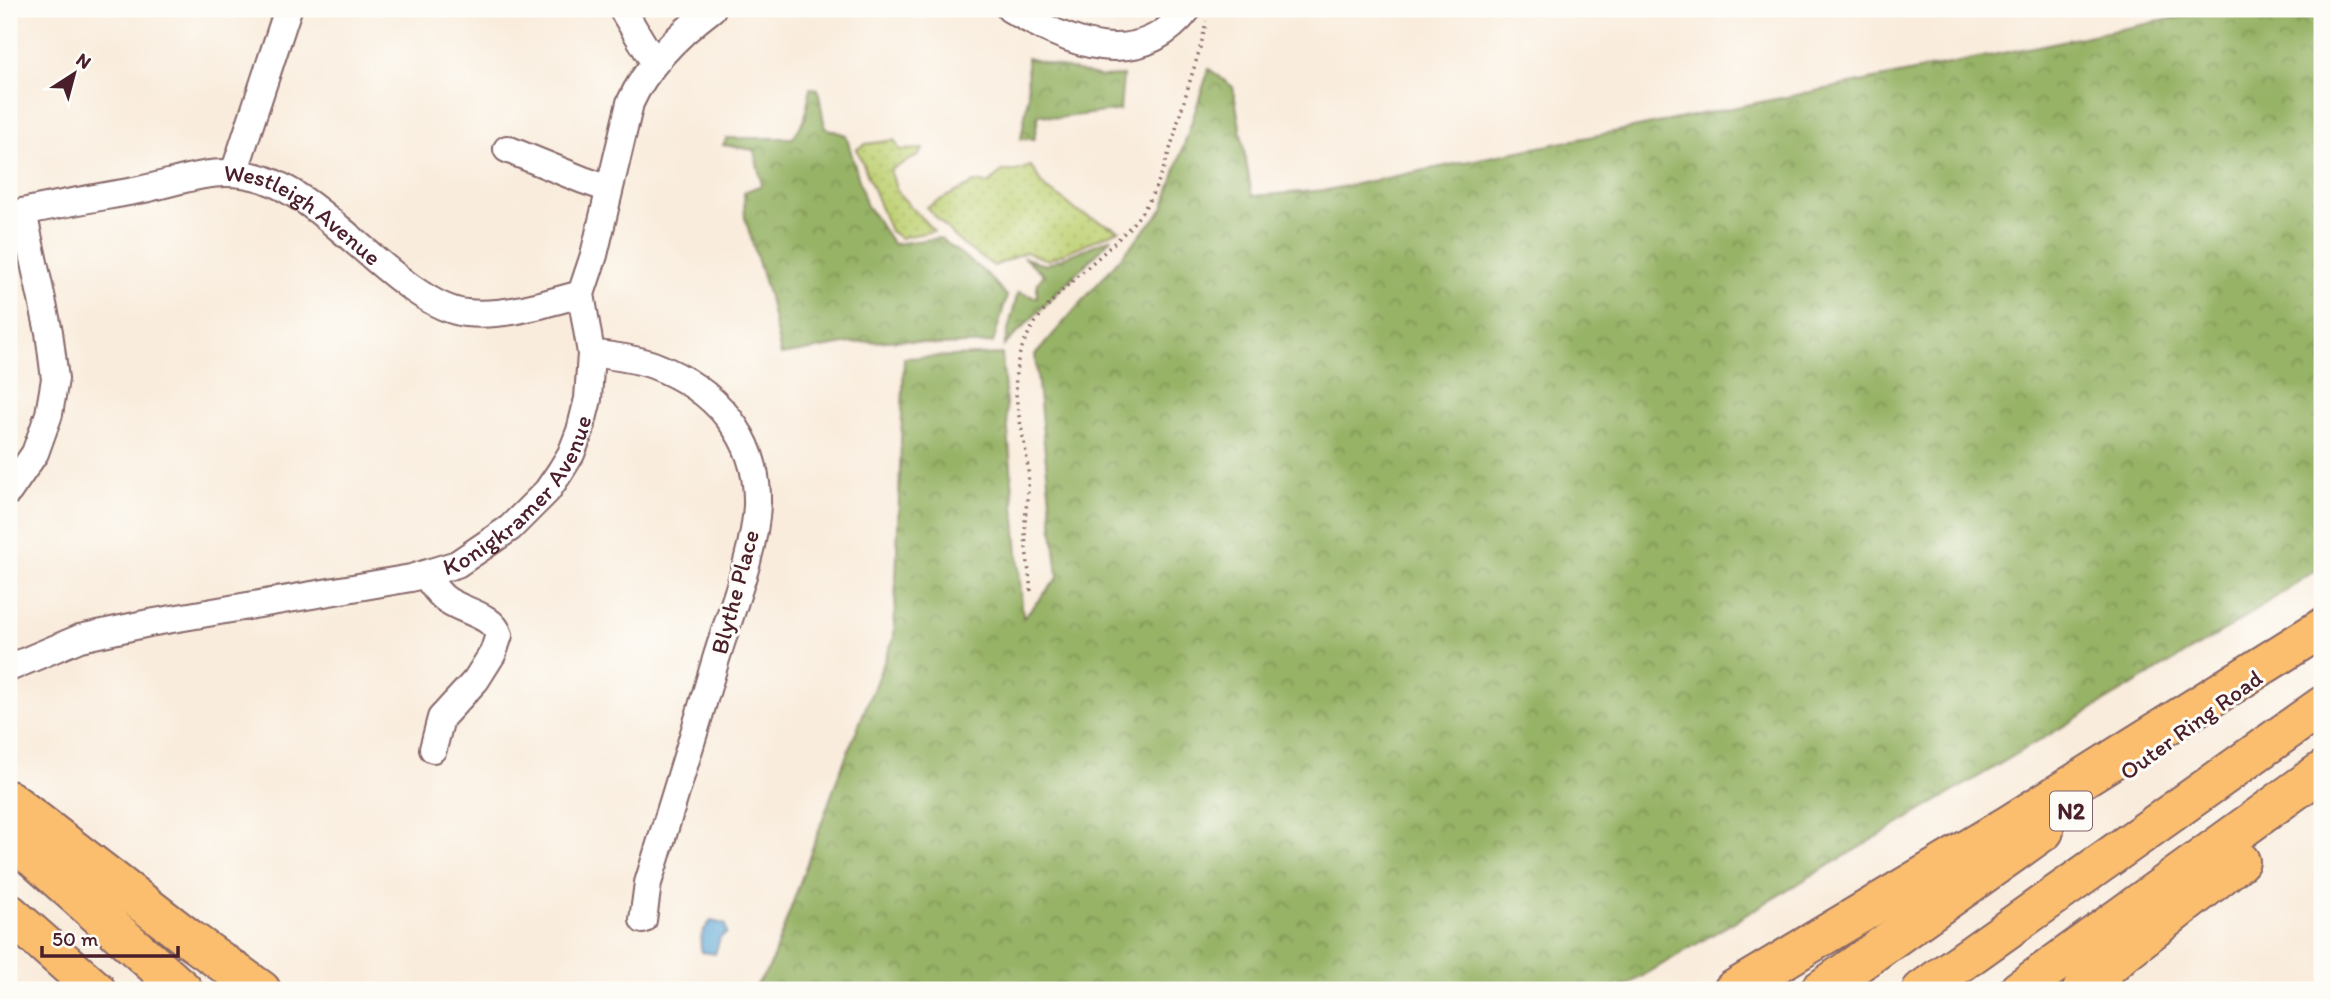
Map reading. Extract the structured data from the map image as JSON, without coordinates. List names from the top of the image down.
{
  "streets": {
    "highway": ["Outer Ring Road", "N2"],
    "street": ["Westleigh Avenue", "Konigkramer Avenue", "Blythe Place"]
  },
  "crossings": [
    ["Westleigh Avenue", "Konigkramer Avenue"],
    ["Konigkramer Avenue", "Blythe Place"]
  ],
  "scale_bar": "50 m",
  "north": "top right"
}
